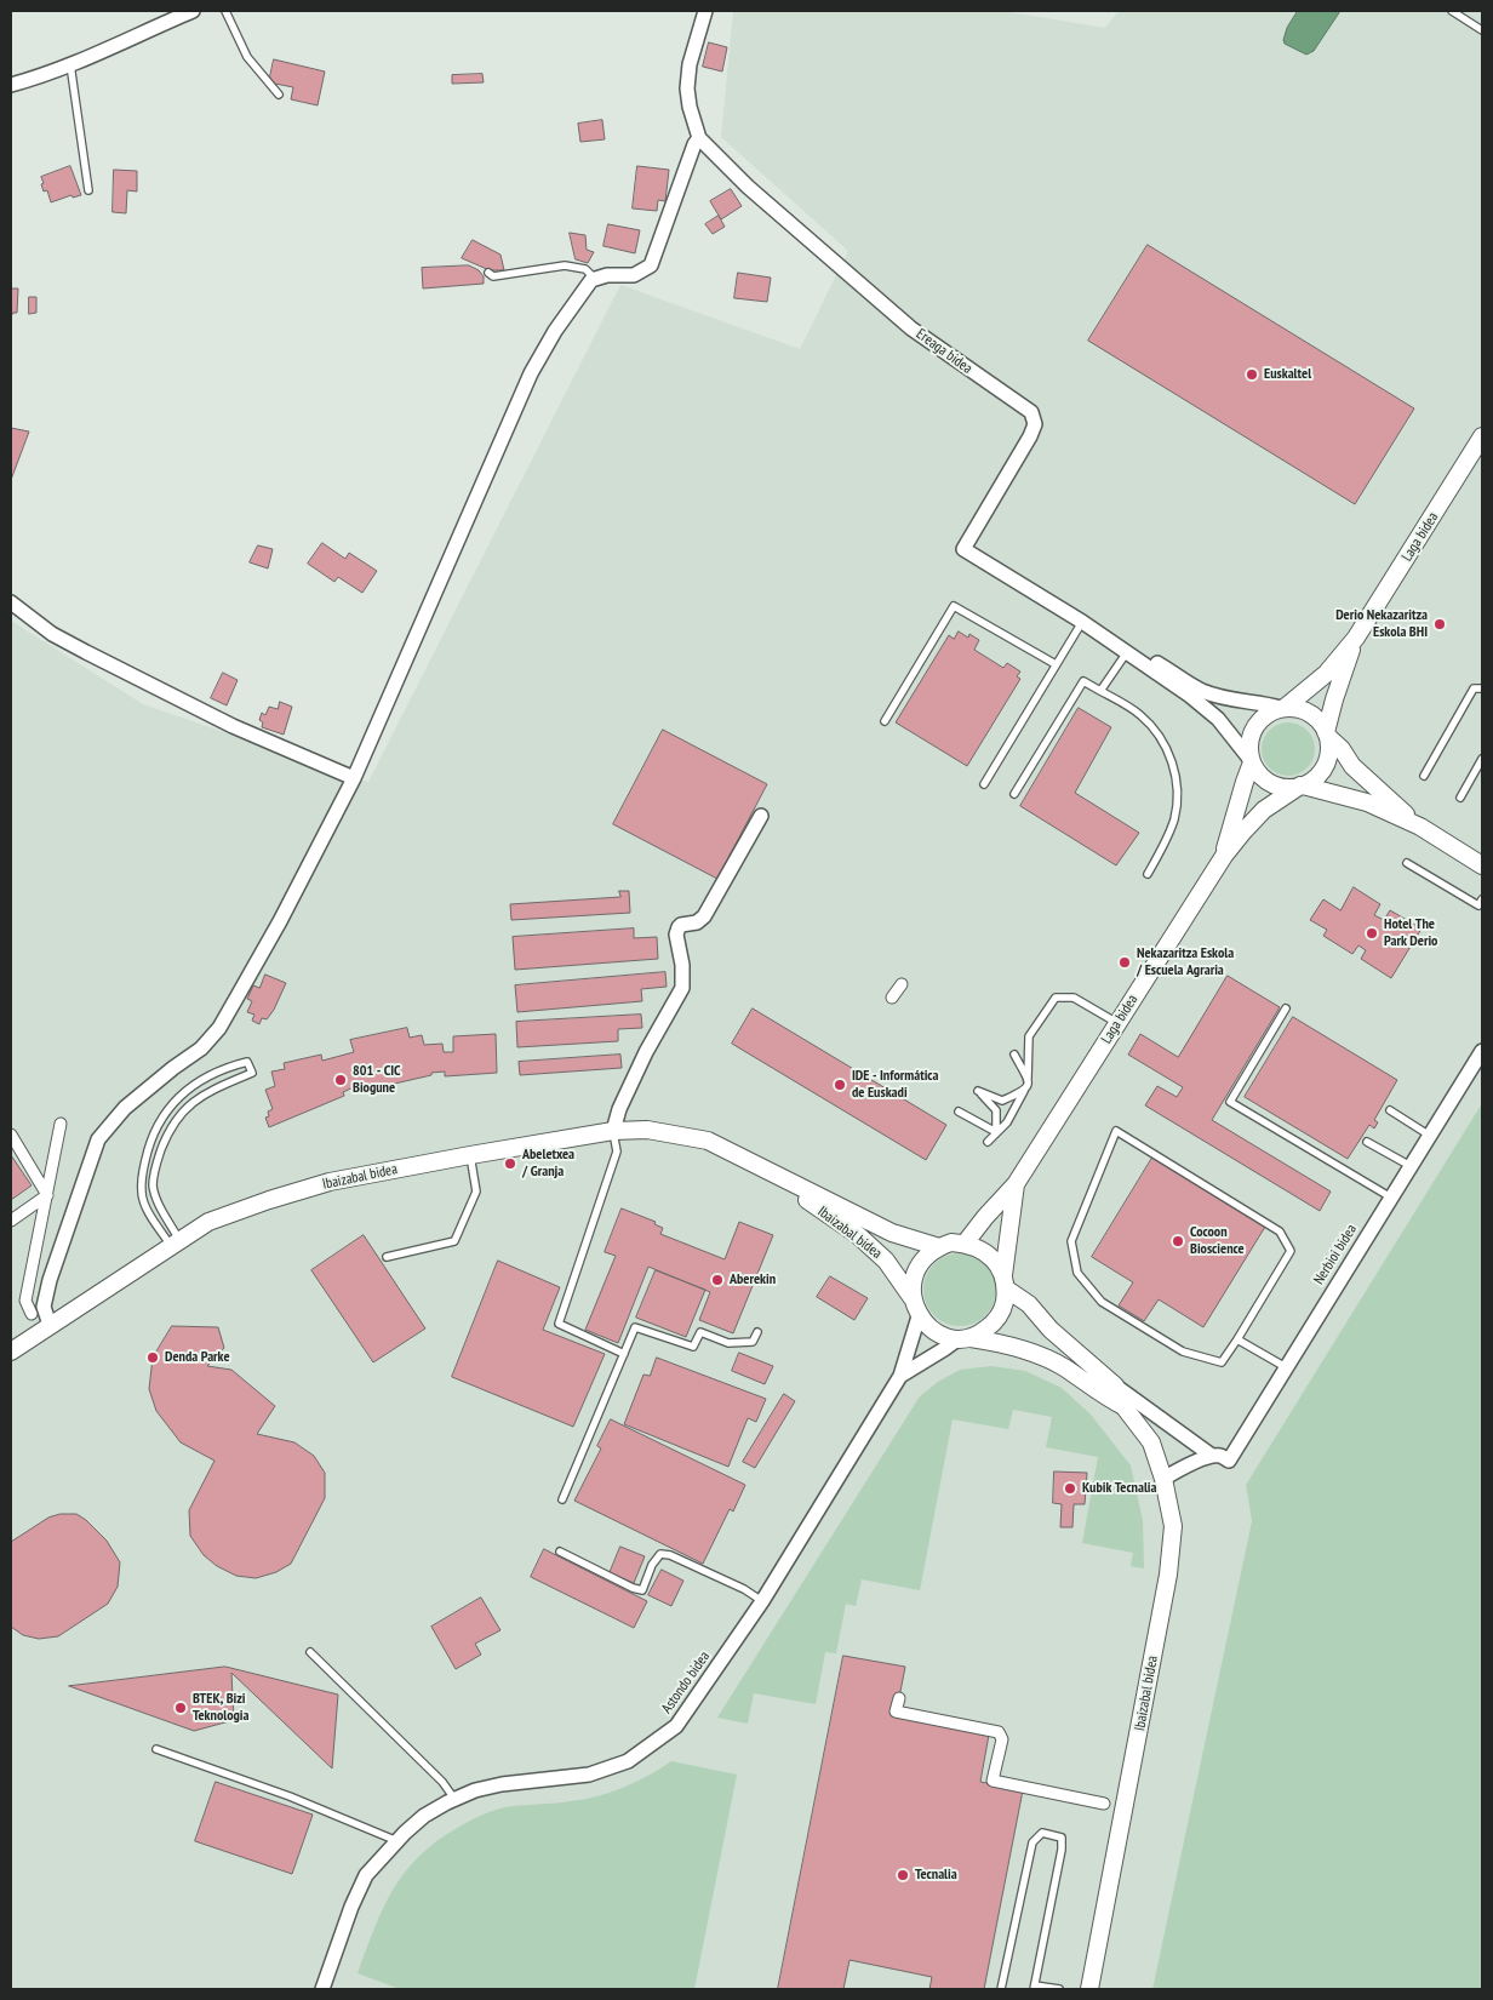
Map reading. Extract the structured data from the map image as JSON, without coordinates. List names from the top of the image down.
{
  "streets": {
    "street": [
      "Ereaga bidea",
      "Laga bidea",
      "Ibaizabal bidea",
      "Nerbioi bidea",
      "Astondo bidea"
    ]
  },
  "crossings": [
    ["Ereaga bidea", "Laga bidea"],
    ["Laga bidea", "Ibaizabal bidea"],
    ["Laga bidea", "Astondo bidea"],
    ["Ibaizabal bidea", "Astondo bidea"]
  ],
  "places": [
    "Euskaltel",
    "Derio Nekazaritza Eskola BHI",
    "Hotel The Park Derio",
    "Nekazaritza Eskola / Escuela Agraria",
    "801 - CIC Biogune",
    "IDE - Informática de Euskadi",
    "Abeletxea / Granja",
    "Cocoon Bioscience",
    "Aberekin",
    "Denda Parke",
    "Kubik Tecnalia",
    "BTEK, Bizi Teknologia",
    "Tecnalia"
  ]
}
